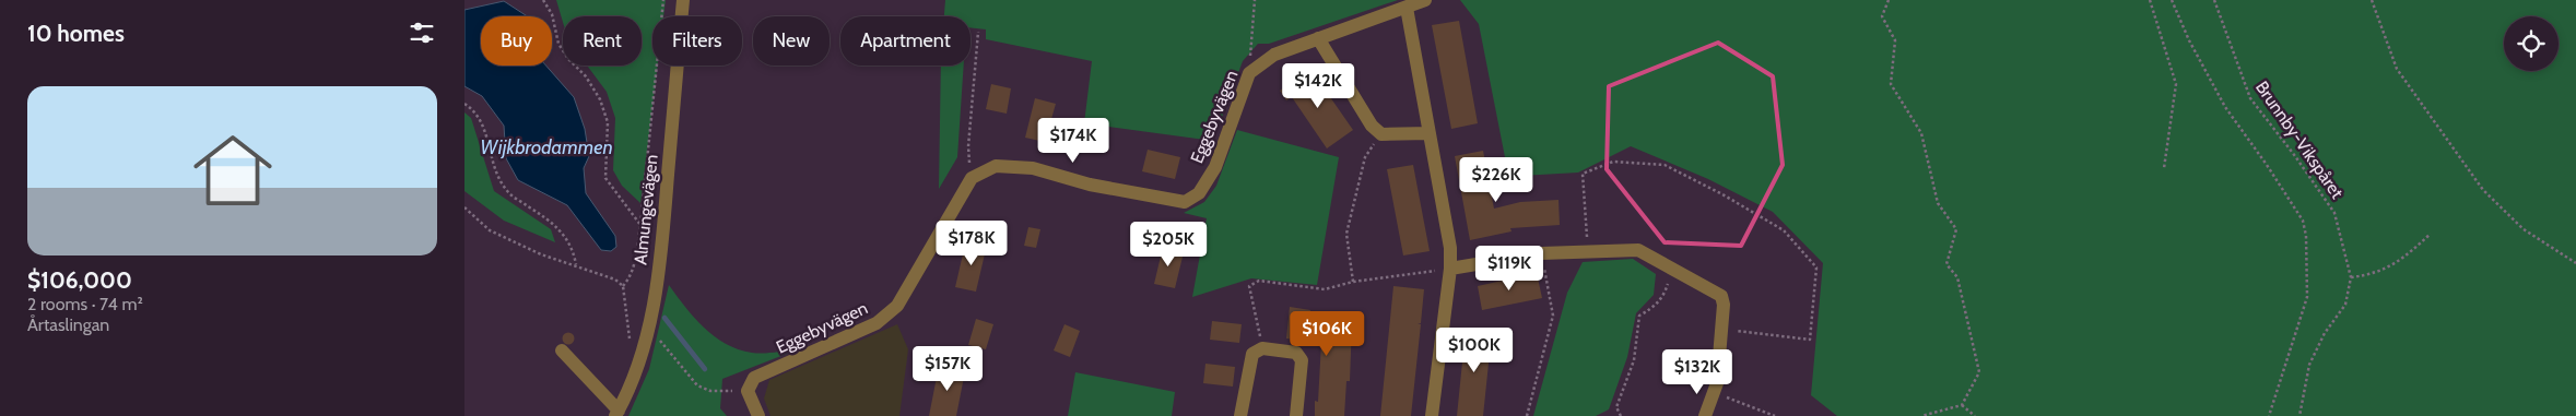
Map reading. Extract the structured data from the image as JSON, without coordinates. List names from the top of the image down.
{
  "streets": {
    "street": ["Eggebyvägen", "Almungevägen"],
    "path": ["Brunnby-Vikspåret"]
  },
  "water": ["Wijkbrodammen"],
  "page": {
    "heading": "10 homes",
    "chip": [
      "Buy",
      "Rent",
      "Filters",
      "New",
      "Apartment"
    ],
    "price": [
      "$142K",
      "$174K",
      "$226K",
      "$178K",
      "$205K",
      "$119K",
      "$106K",
      "$100K",
      "$157K",
      "$132K"
    ],
    "list": [
      {
        "name": "$106,000",
        "note": "2 rooms · 74 m² · Årtaslingan"
      }
    ]
  }
}
